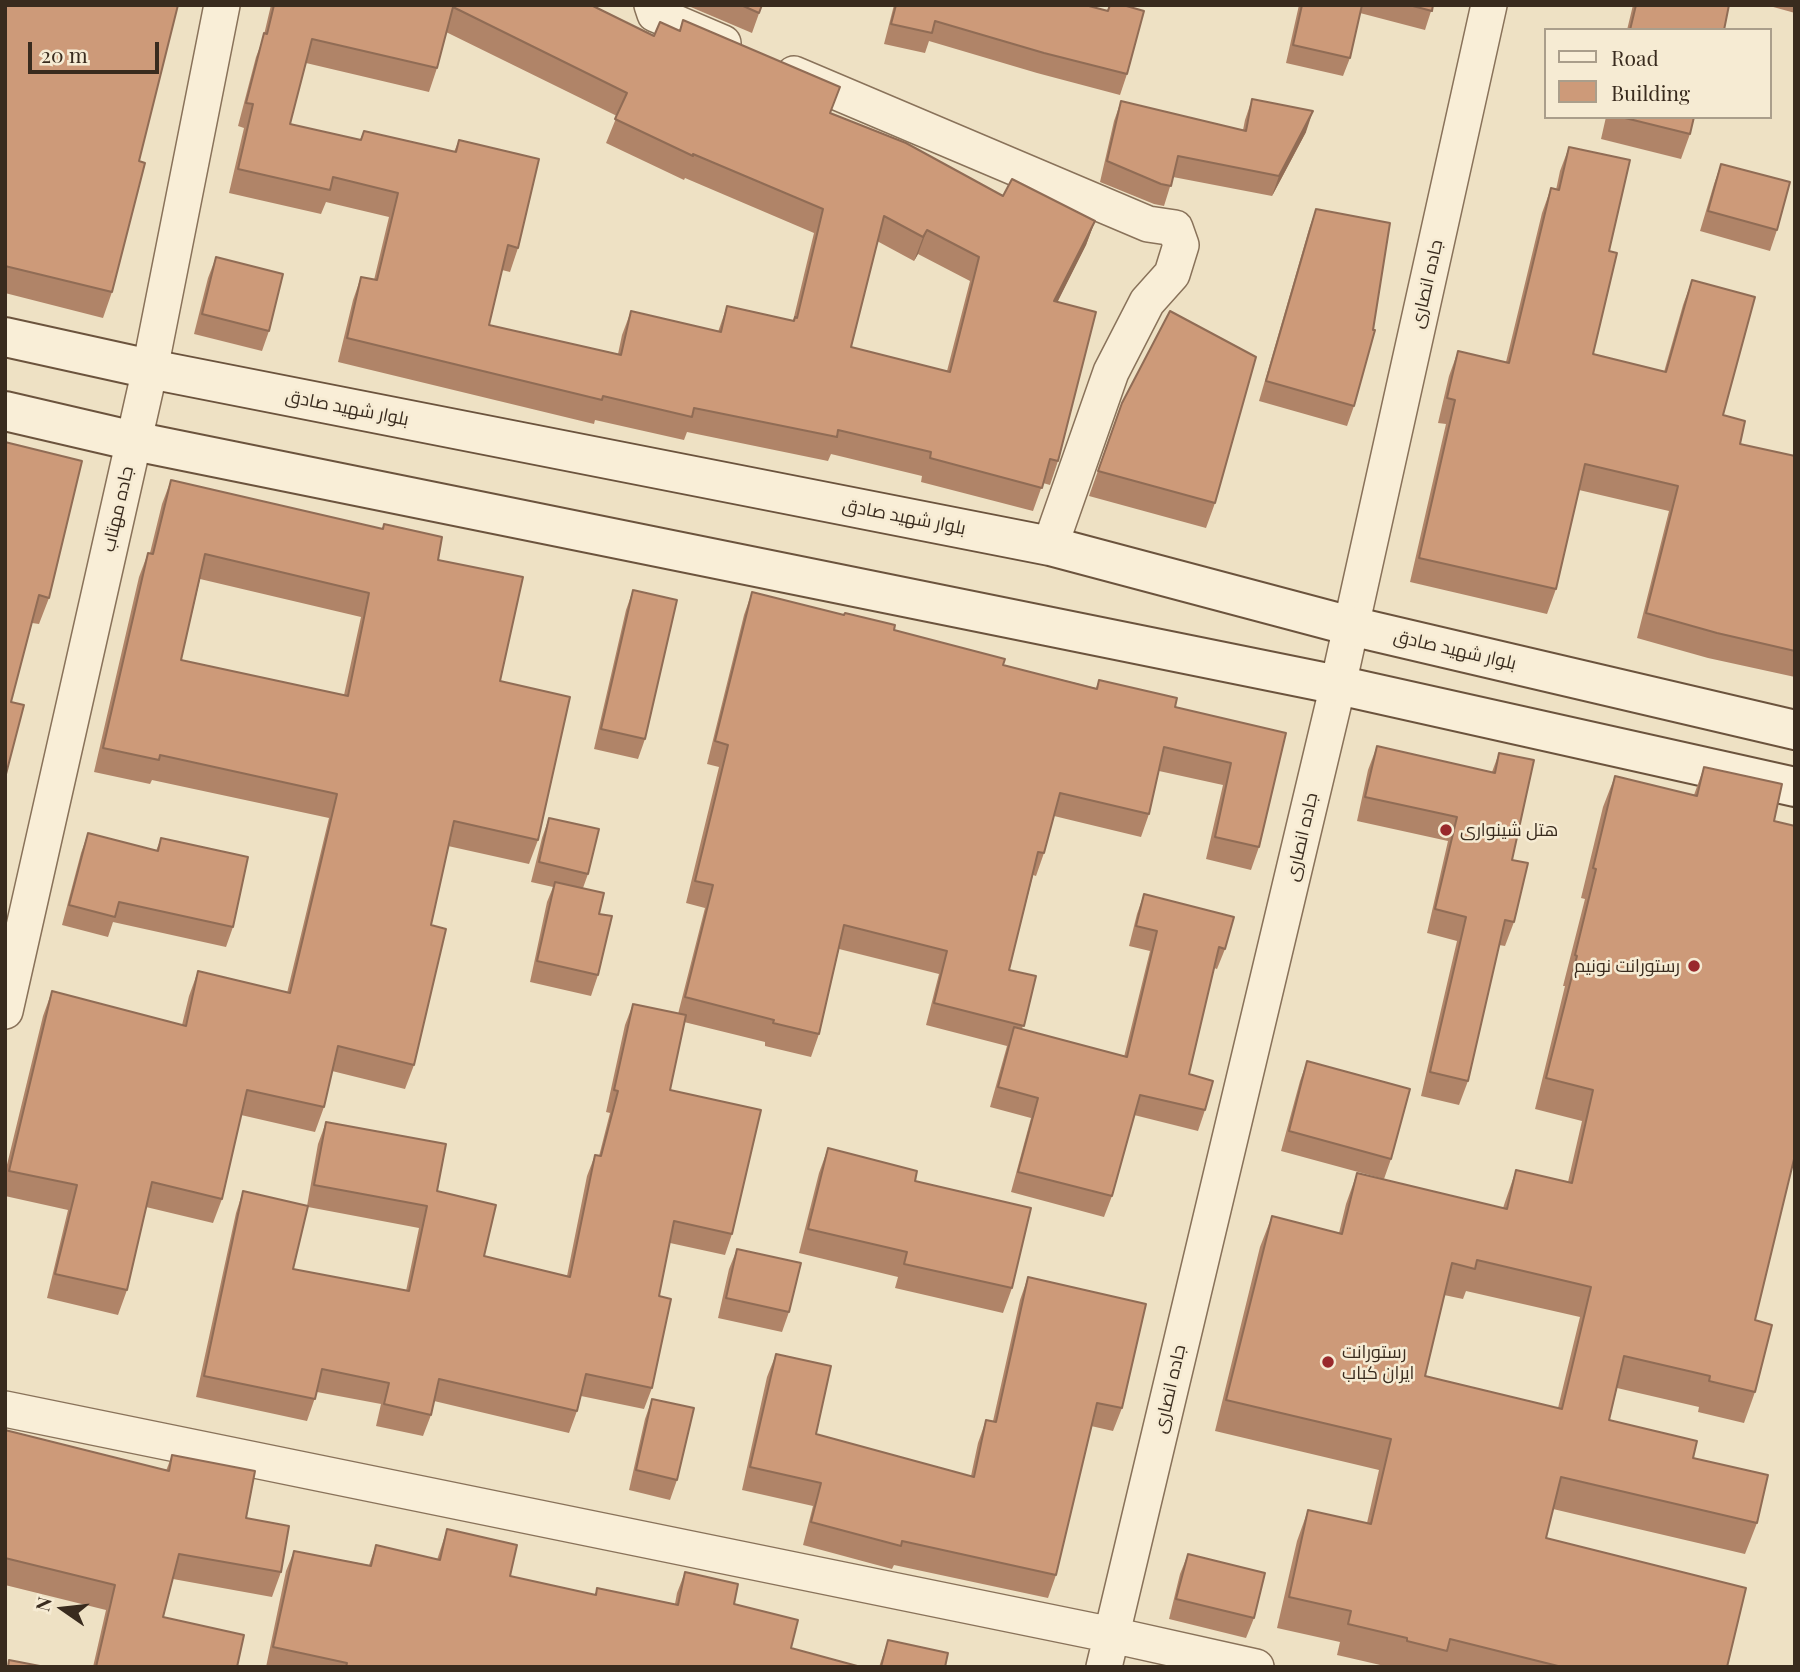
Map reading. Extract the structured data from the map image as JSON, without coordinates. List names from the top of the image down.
{
  "streets": {
    "main road": ["بلوار شهید صادق"],
    "street": ["جاده انصاری", "جاده مهتاب"]
  },
  "crossings": [
    ["جاده انصاری", "بلوار شهید صادق"],
    ["بلوار شهید صادق", "جاده مهتاب"]
  ],
  "places": ["هتل شینواری", "رستورانت نونیم", "رستورانت ایران کباب"],
  "legend": ["Road", "Building"],
  "scale_bar": "20 m",
  "north": "left"
}
